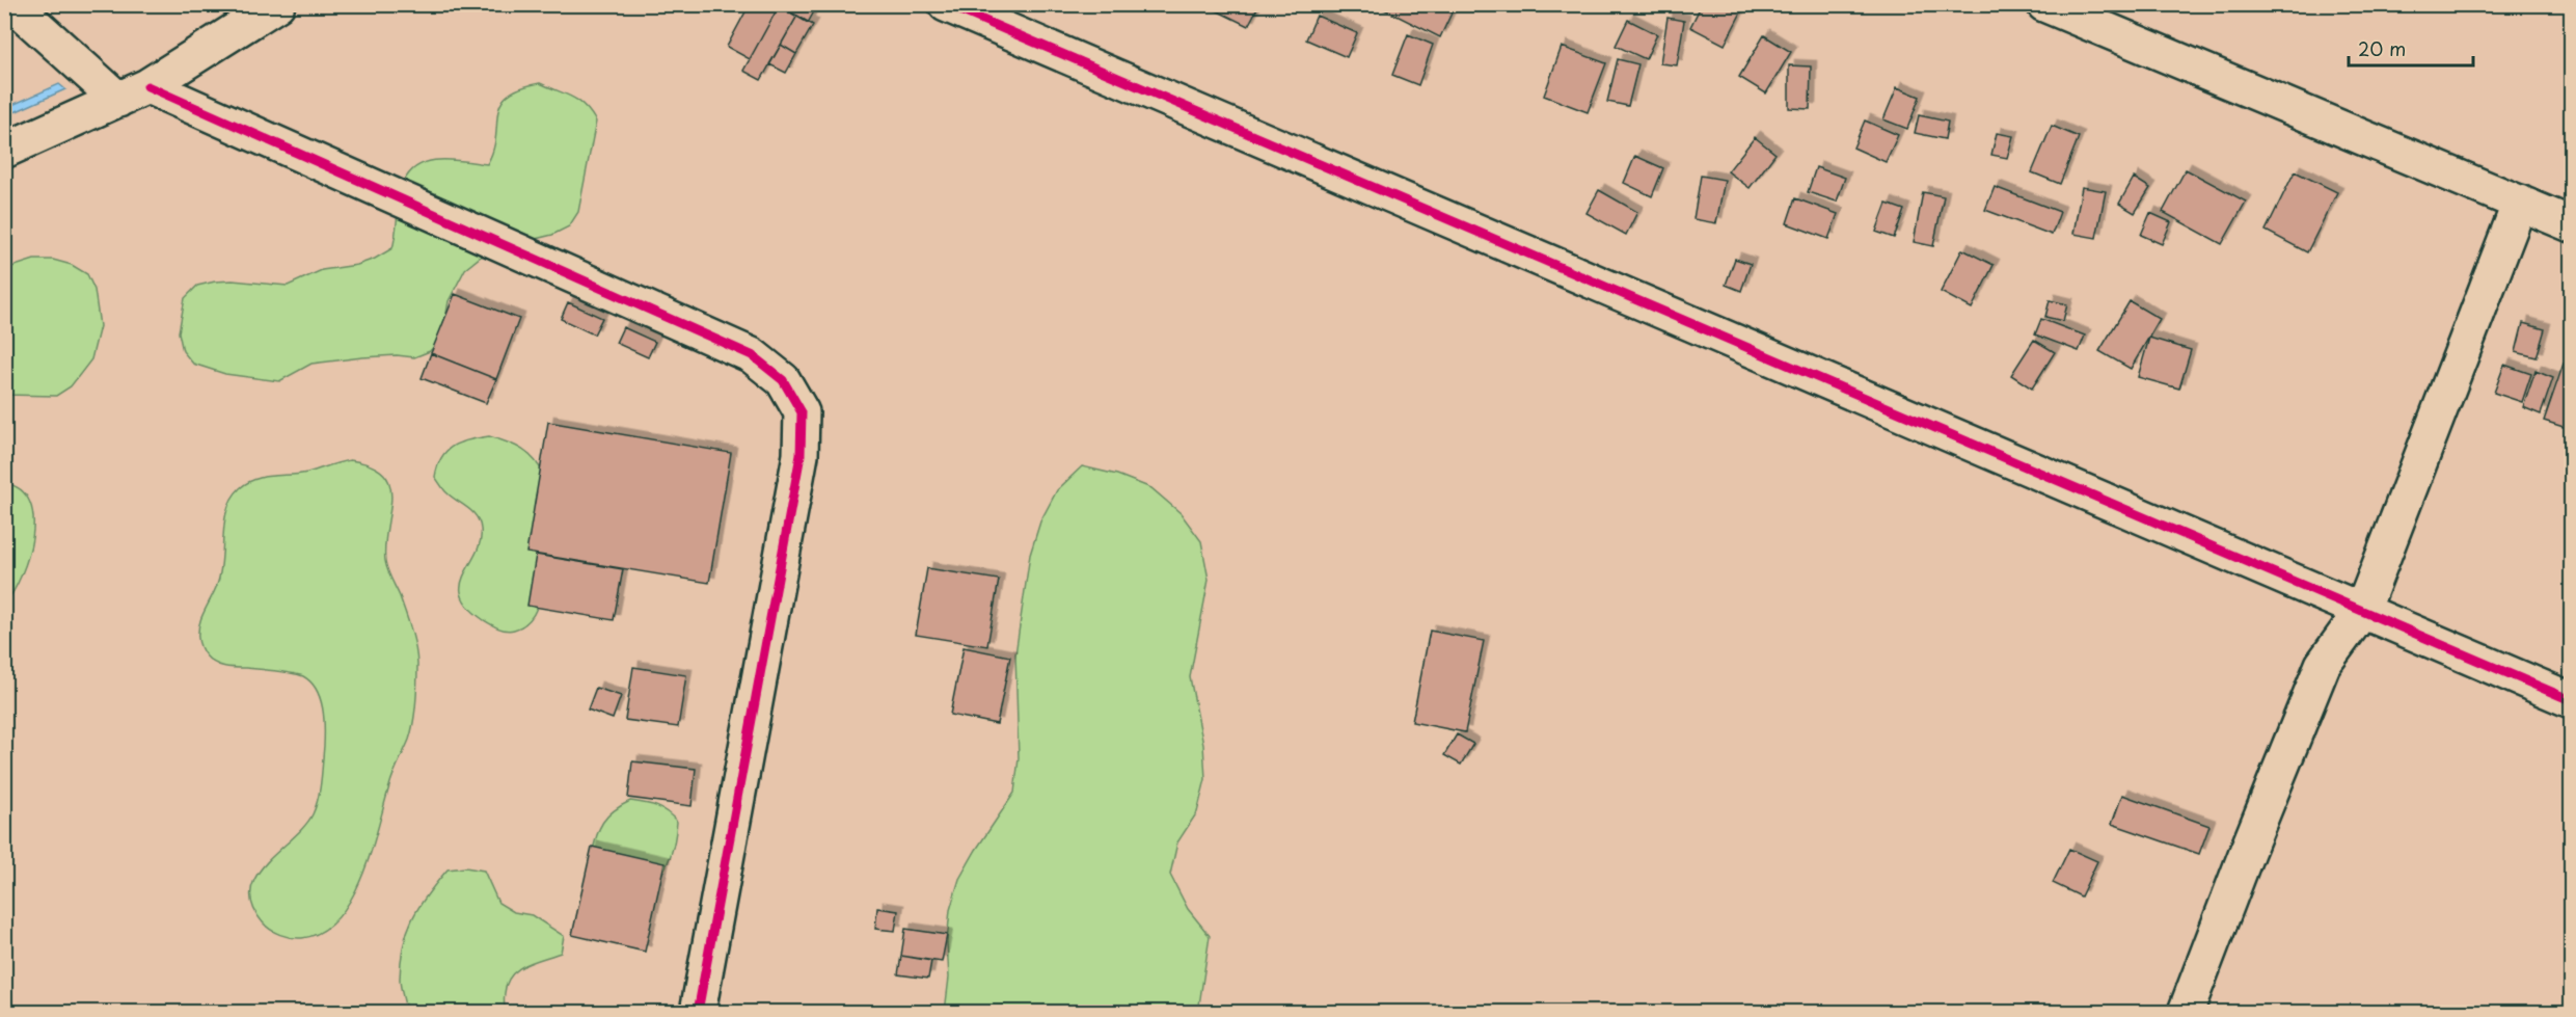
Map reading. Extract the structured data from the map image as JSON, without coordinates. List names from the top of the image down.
{
  "scale_bar": "20 m"
}
